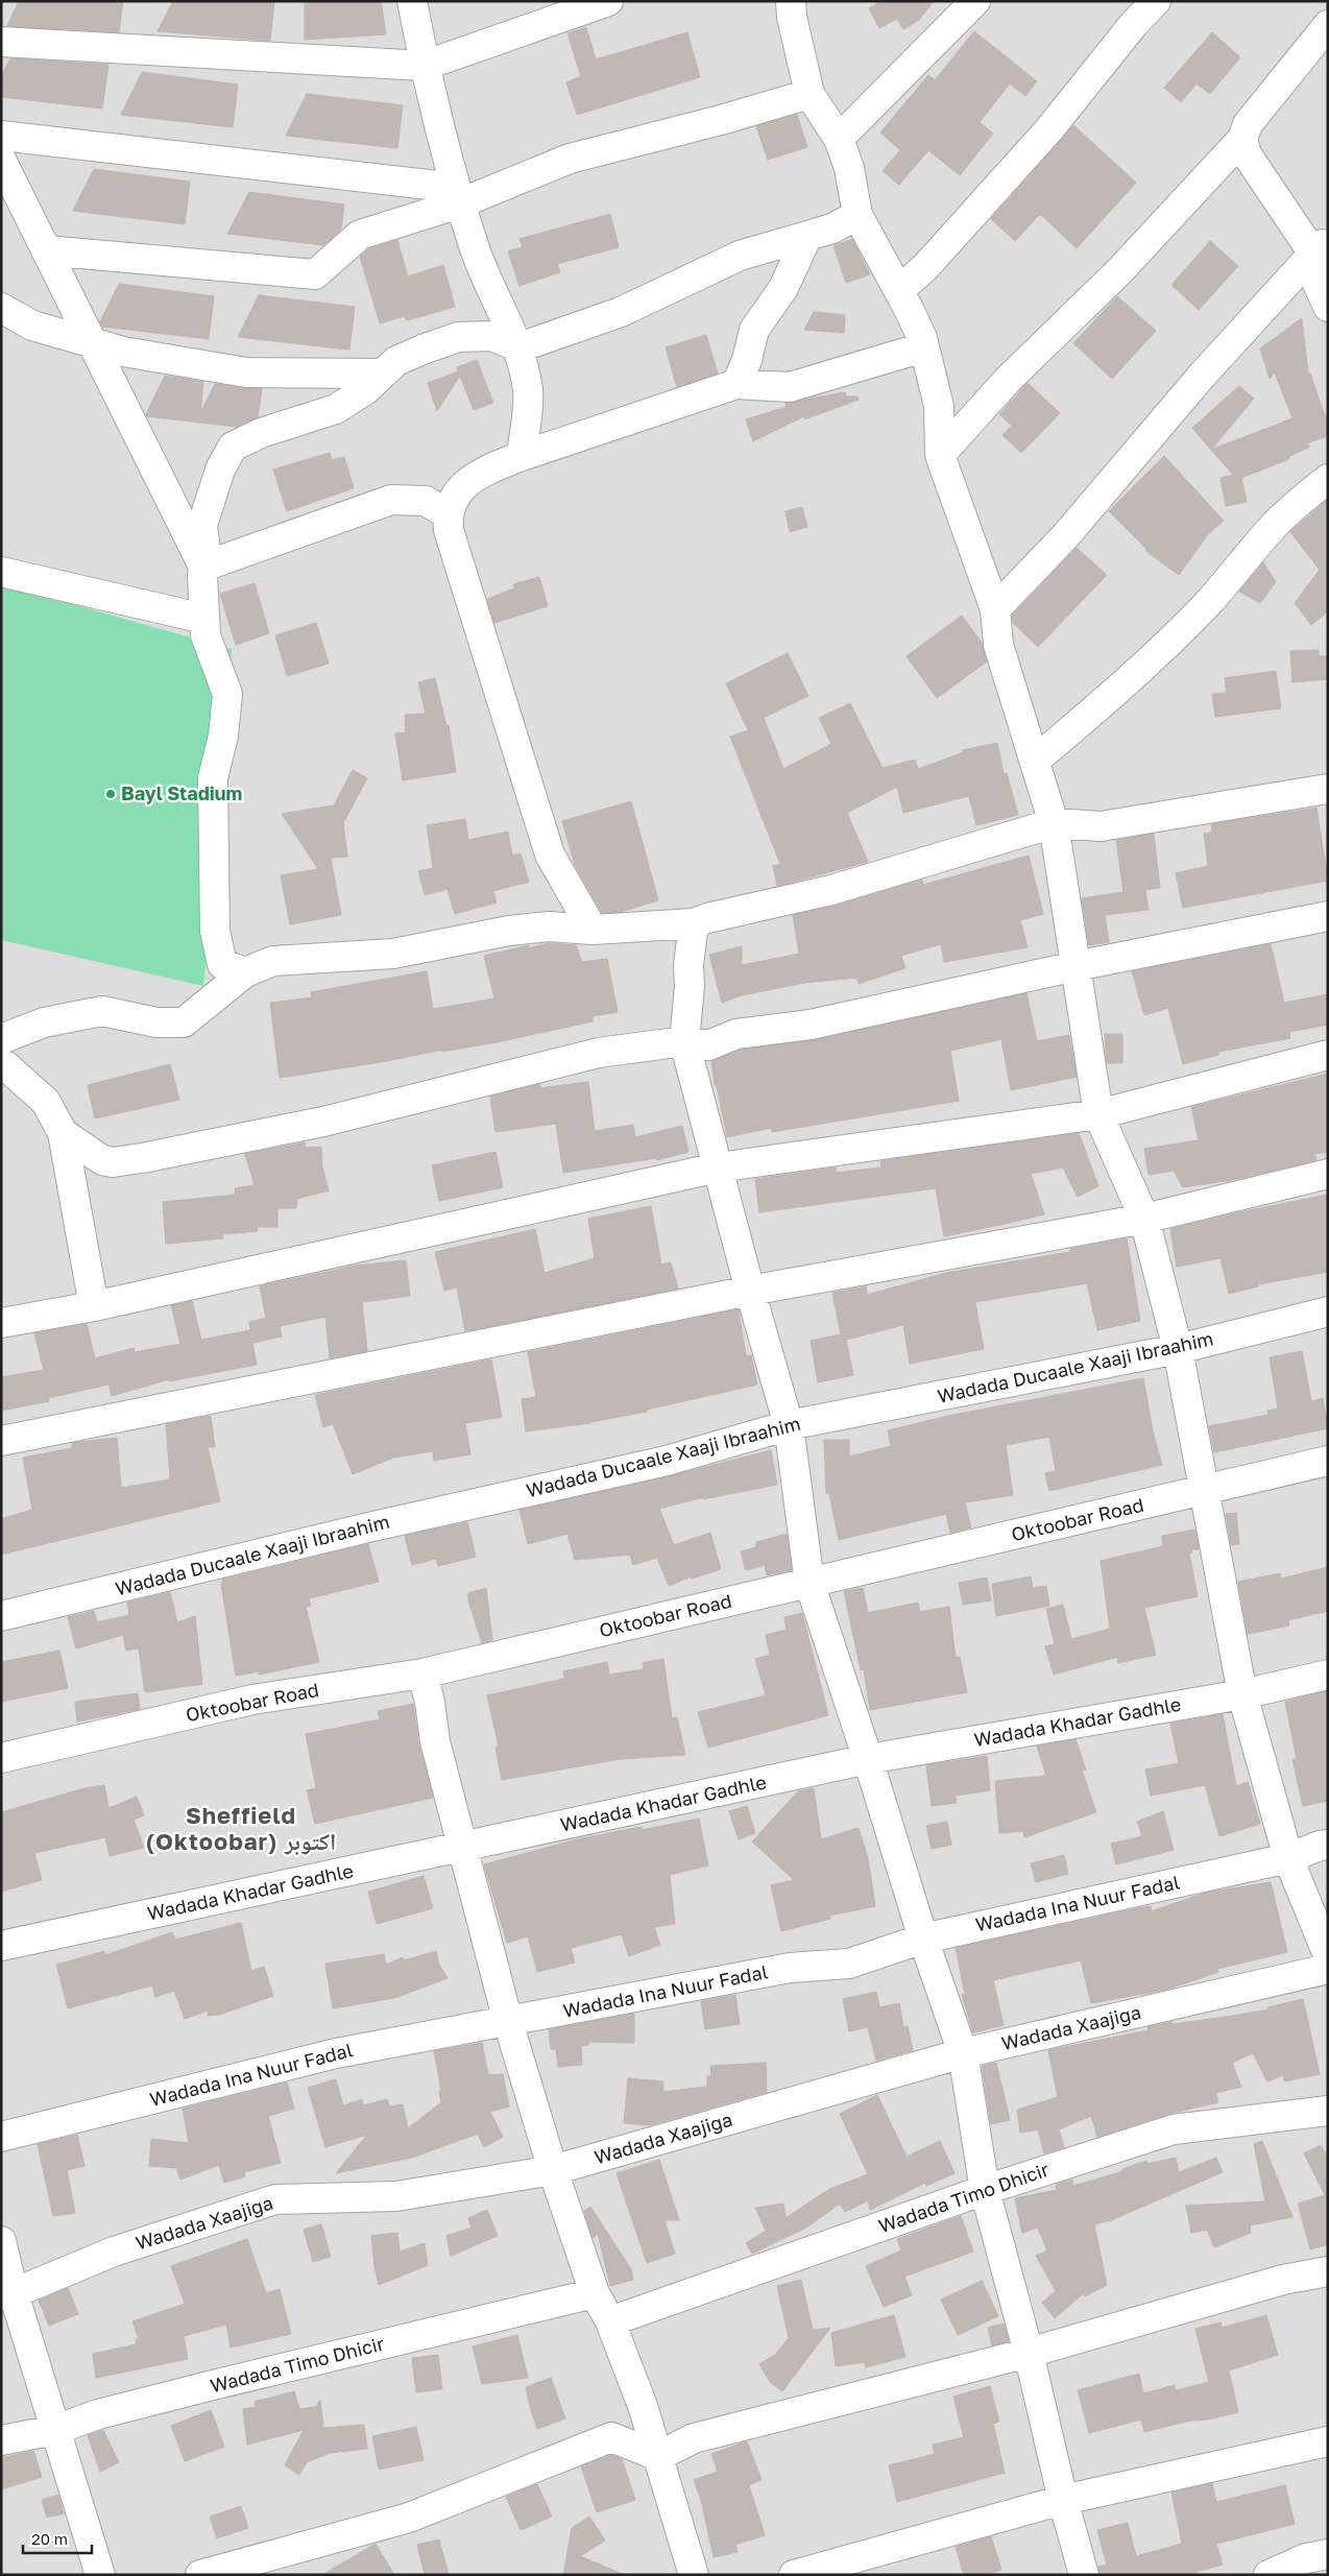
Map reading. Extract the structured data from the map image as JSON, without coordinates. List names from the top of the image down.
{
  "streets": {
    "street": [
      "Wadada Ducaale Xaaji Ibraahim",
      "Oktoobar Road",
      "Wadada Khadar Gadhle",
      "Wadada Ina Nuur Fadal",
      "Wadada Xaajiga",
      "Wadada Timo Dhicir"
    ]
  },
  "districts": ["Sheffield (Oktoobar) اكتوبر"],
  "places": ["Bayl Stadium"],
  "scale_bar": "20 m"
}
